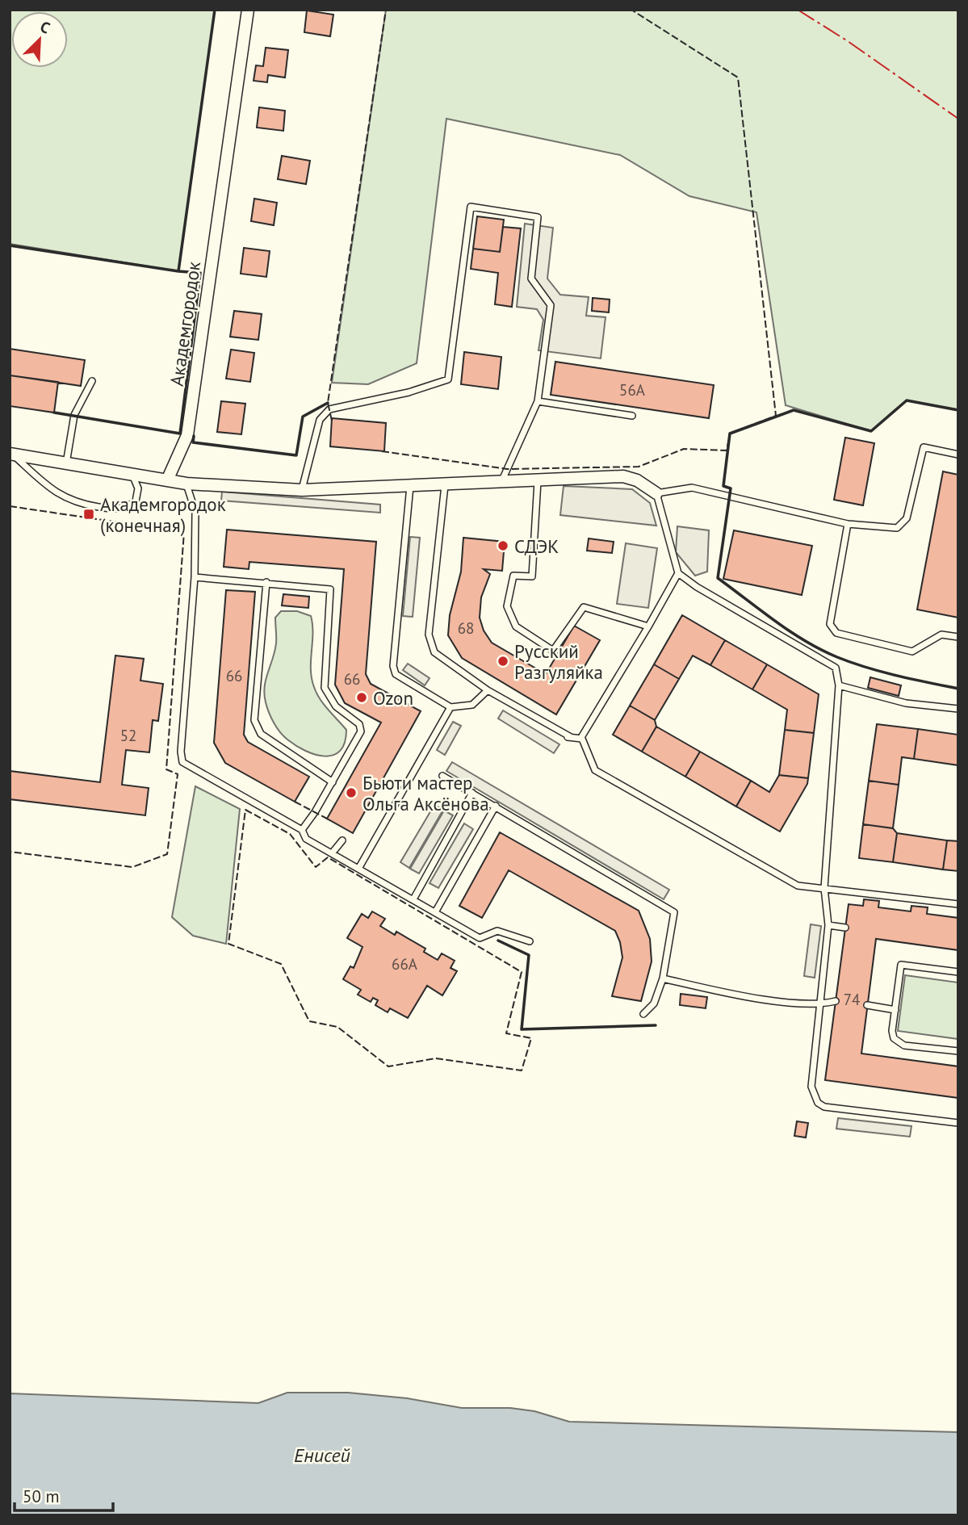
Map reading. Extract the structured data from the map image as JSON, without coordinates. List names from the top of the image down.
{
  "streets": {
    "street": ["Академгородок"]
  },
  "water": ["Енисей"],
  "places": {
    "transit": ["Академгородок (конечная)"],
    "other": [
      "СДЭК",
      "Русский Разгуляйка",
      "Ozon",
      "Бьюти мастер Oльга Аксёнова"
    ]
  },
  "house_numbers": [
    "56А",
    "68",
    "66",
    "66",
    "52",
    "66А",
    "74"
  ],
  "scale_bar": "50 m",
  "north": "top right"
}
